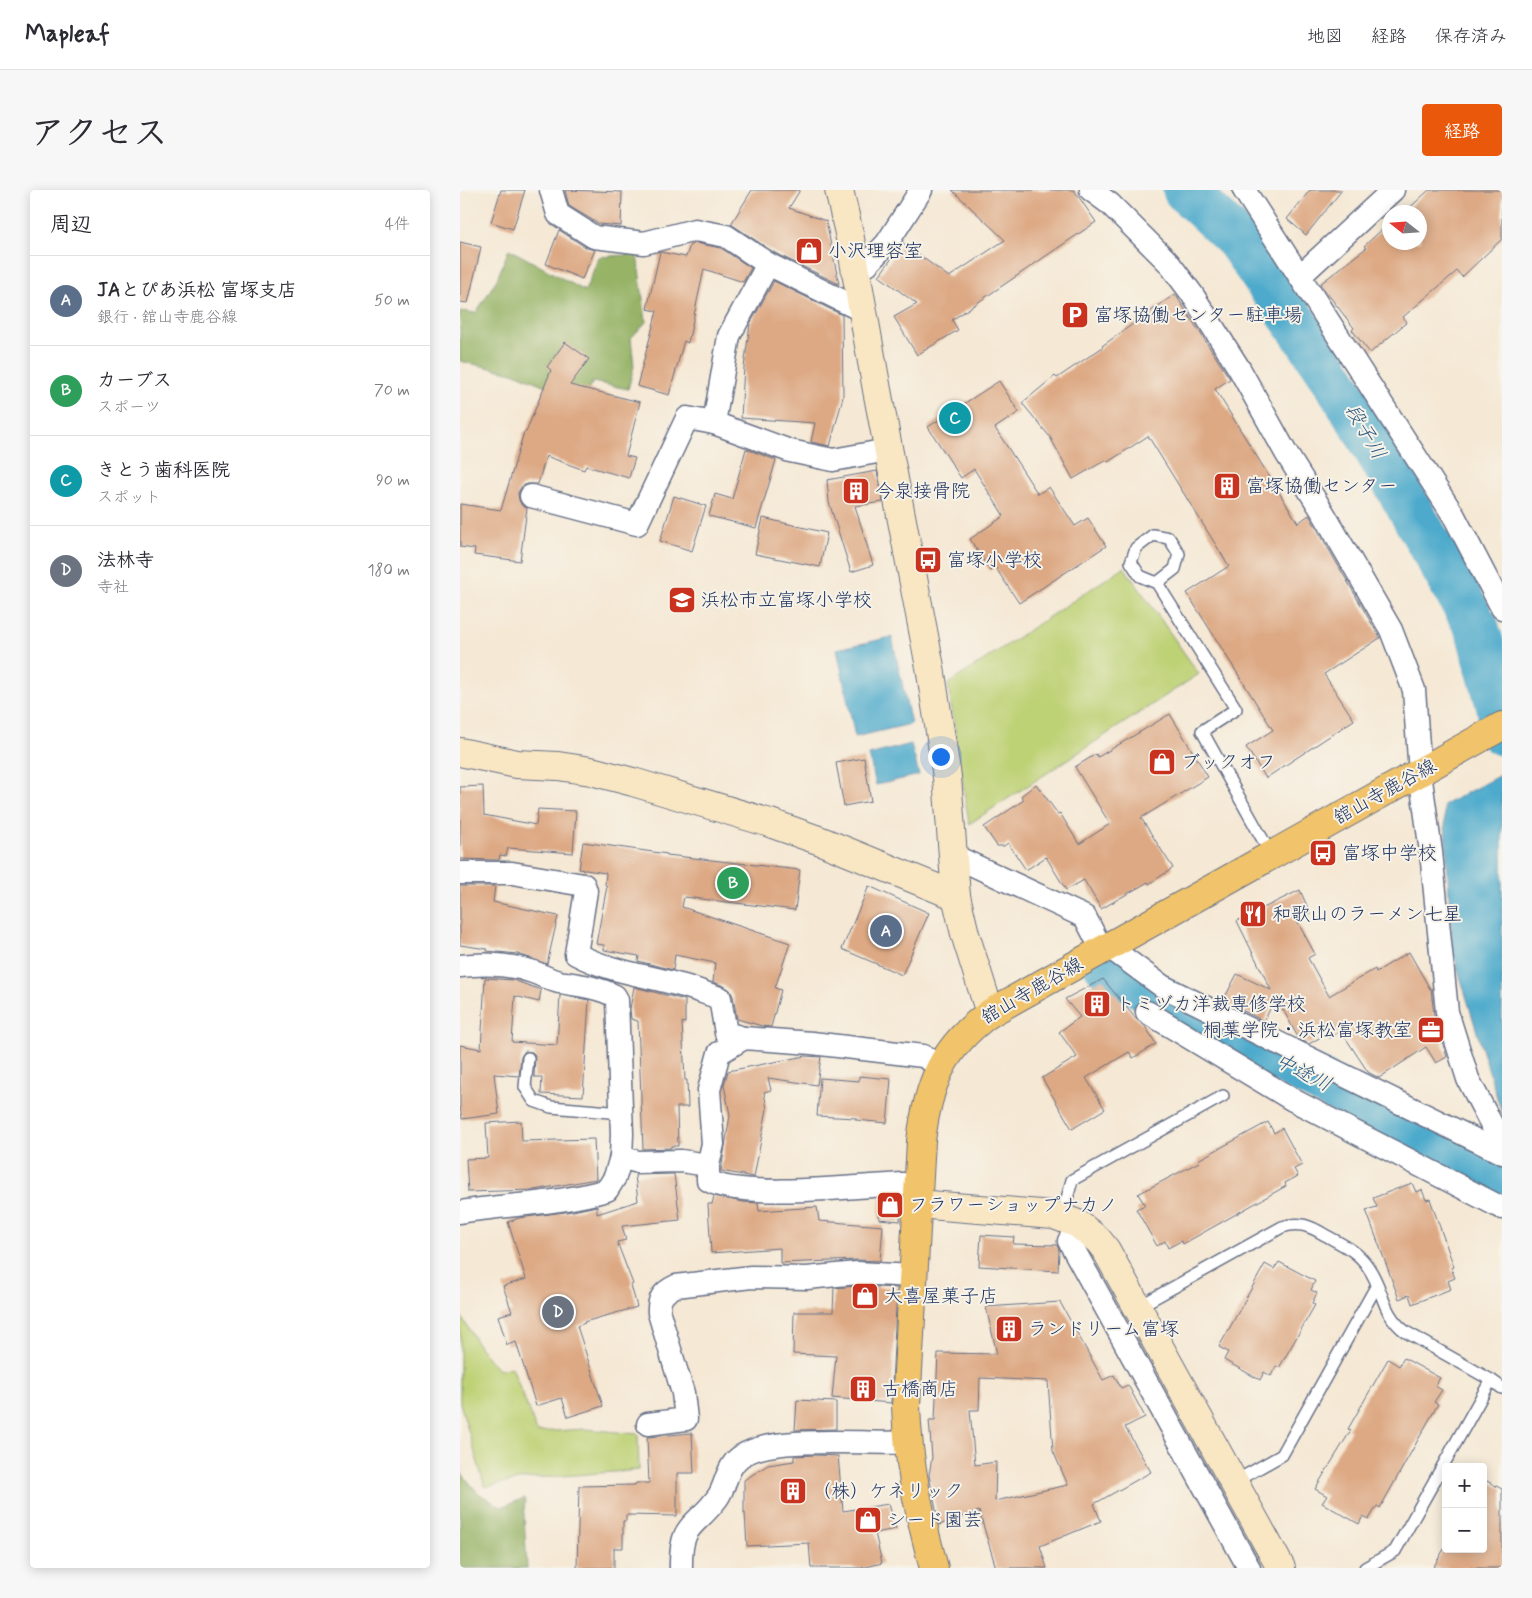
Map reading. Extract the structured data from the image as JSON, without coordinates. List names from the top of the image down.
{
  "streets": {
    "main road": ["舘山寺鹿谷線"]
  },
  "water": ["段子川", "中途川"],
  "places": {
    "shop": [
      "小沢理容室",
      "ブックオフ",
      "フラワーショップナカノ",
      "大喜屋菓子店",
      "シード園芸"
    ],
    "parking": ["富塚協働センター駐車場"],
    "building": [
      "富塚協働センター",
      "今泉接骨院",
      "トミヅカ洋裁専修学校",
      "ランドリーム富塚",
      "古橋商店",
      "（株）ケネリック"
    ],
    "bus stop": ["富塚小学校", "富塚中学校"],
    "school or university": ["浜松市立富塚小学校"],
    "restaurant": ["和歌山のラーメン七星"],
    "office": ["桐葉学院・浜松富塚教室"]
  },
  "north": "left",
  "page": {
    "header": "Mapleaf",
    "nav": ["地図", "経路", "保存済み"],
    "title": "アクセス",
    "buttons": "経路",
    "heading": ["周辺", "4件"],
    "list": [
      {
        "mark": "A",
        "name": "JAとぴあ浜松 富塚支店",
        "note": "銀行 · 舘山寺鹿谷線",
        "value": "50 m"
      },
      {
        "mark": "B",
        "name": "カーブス",
        "note": "スポーツ",
        "value": "70 m"
      },
      {
        "mark": "C",
        "name": "きとう歯科医院",
        "note": "スポット",
        "value": "90 m"
      },
      {
        "mark": "D",
        "name": "法林寺",
        "note": "寺社",
        "value": "180 m"
      }
    ],
    "pins": [
      "C",
      "B",
      "A",
      "D"
    ],
    "map_buttons": ["+", "−"]
  }
}
